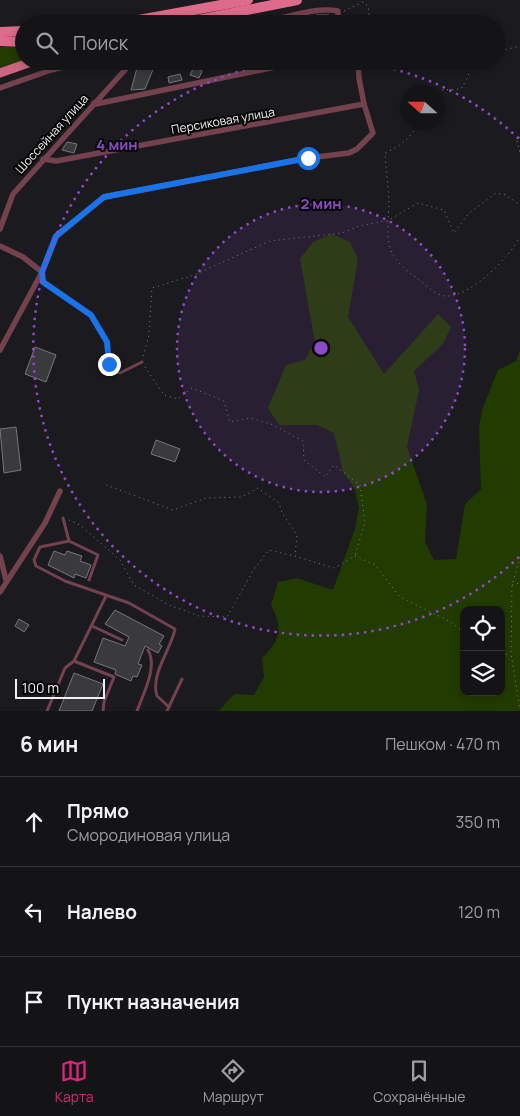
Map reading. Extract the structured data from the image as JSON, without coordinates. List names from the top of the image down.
{
  "streets": {
    "street": ["Персиковая улица", "Шоссейная улица"]
  },
  "crossings": [
    ["Персиковая улица", "Шоссейная улица"]
  ],
  "scale_bar": "100 m",
  "north": "left",
  "page": {
    "search": "Поиск",
    "scale": "100 m",
    "heading": ["6 мин", "Пешком · 470 m"],
    "list": [
      ["Прямо", "Смородиновая улица", "350 m"],
      ["Налево", "120 m"],
      "Пункт назначения"
    ],
    "nav": ["Карта", "Маршрут", "Сохранённые"]
  },
  "rings": ["4 мин", "2 мин"]
}
